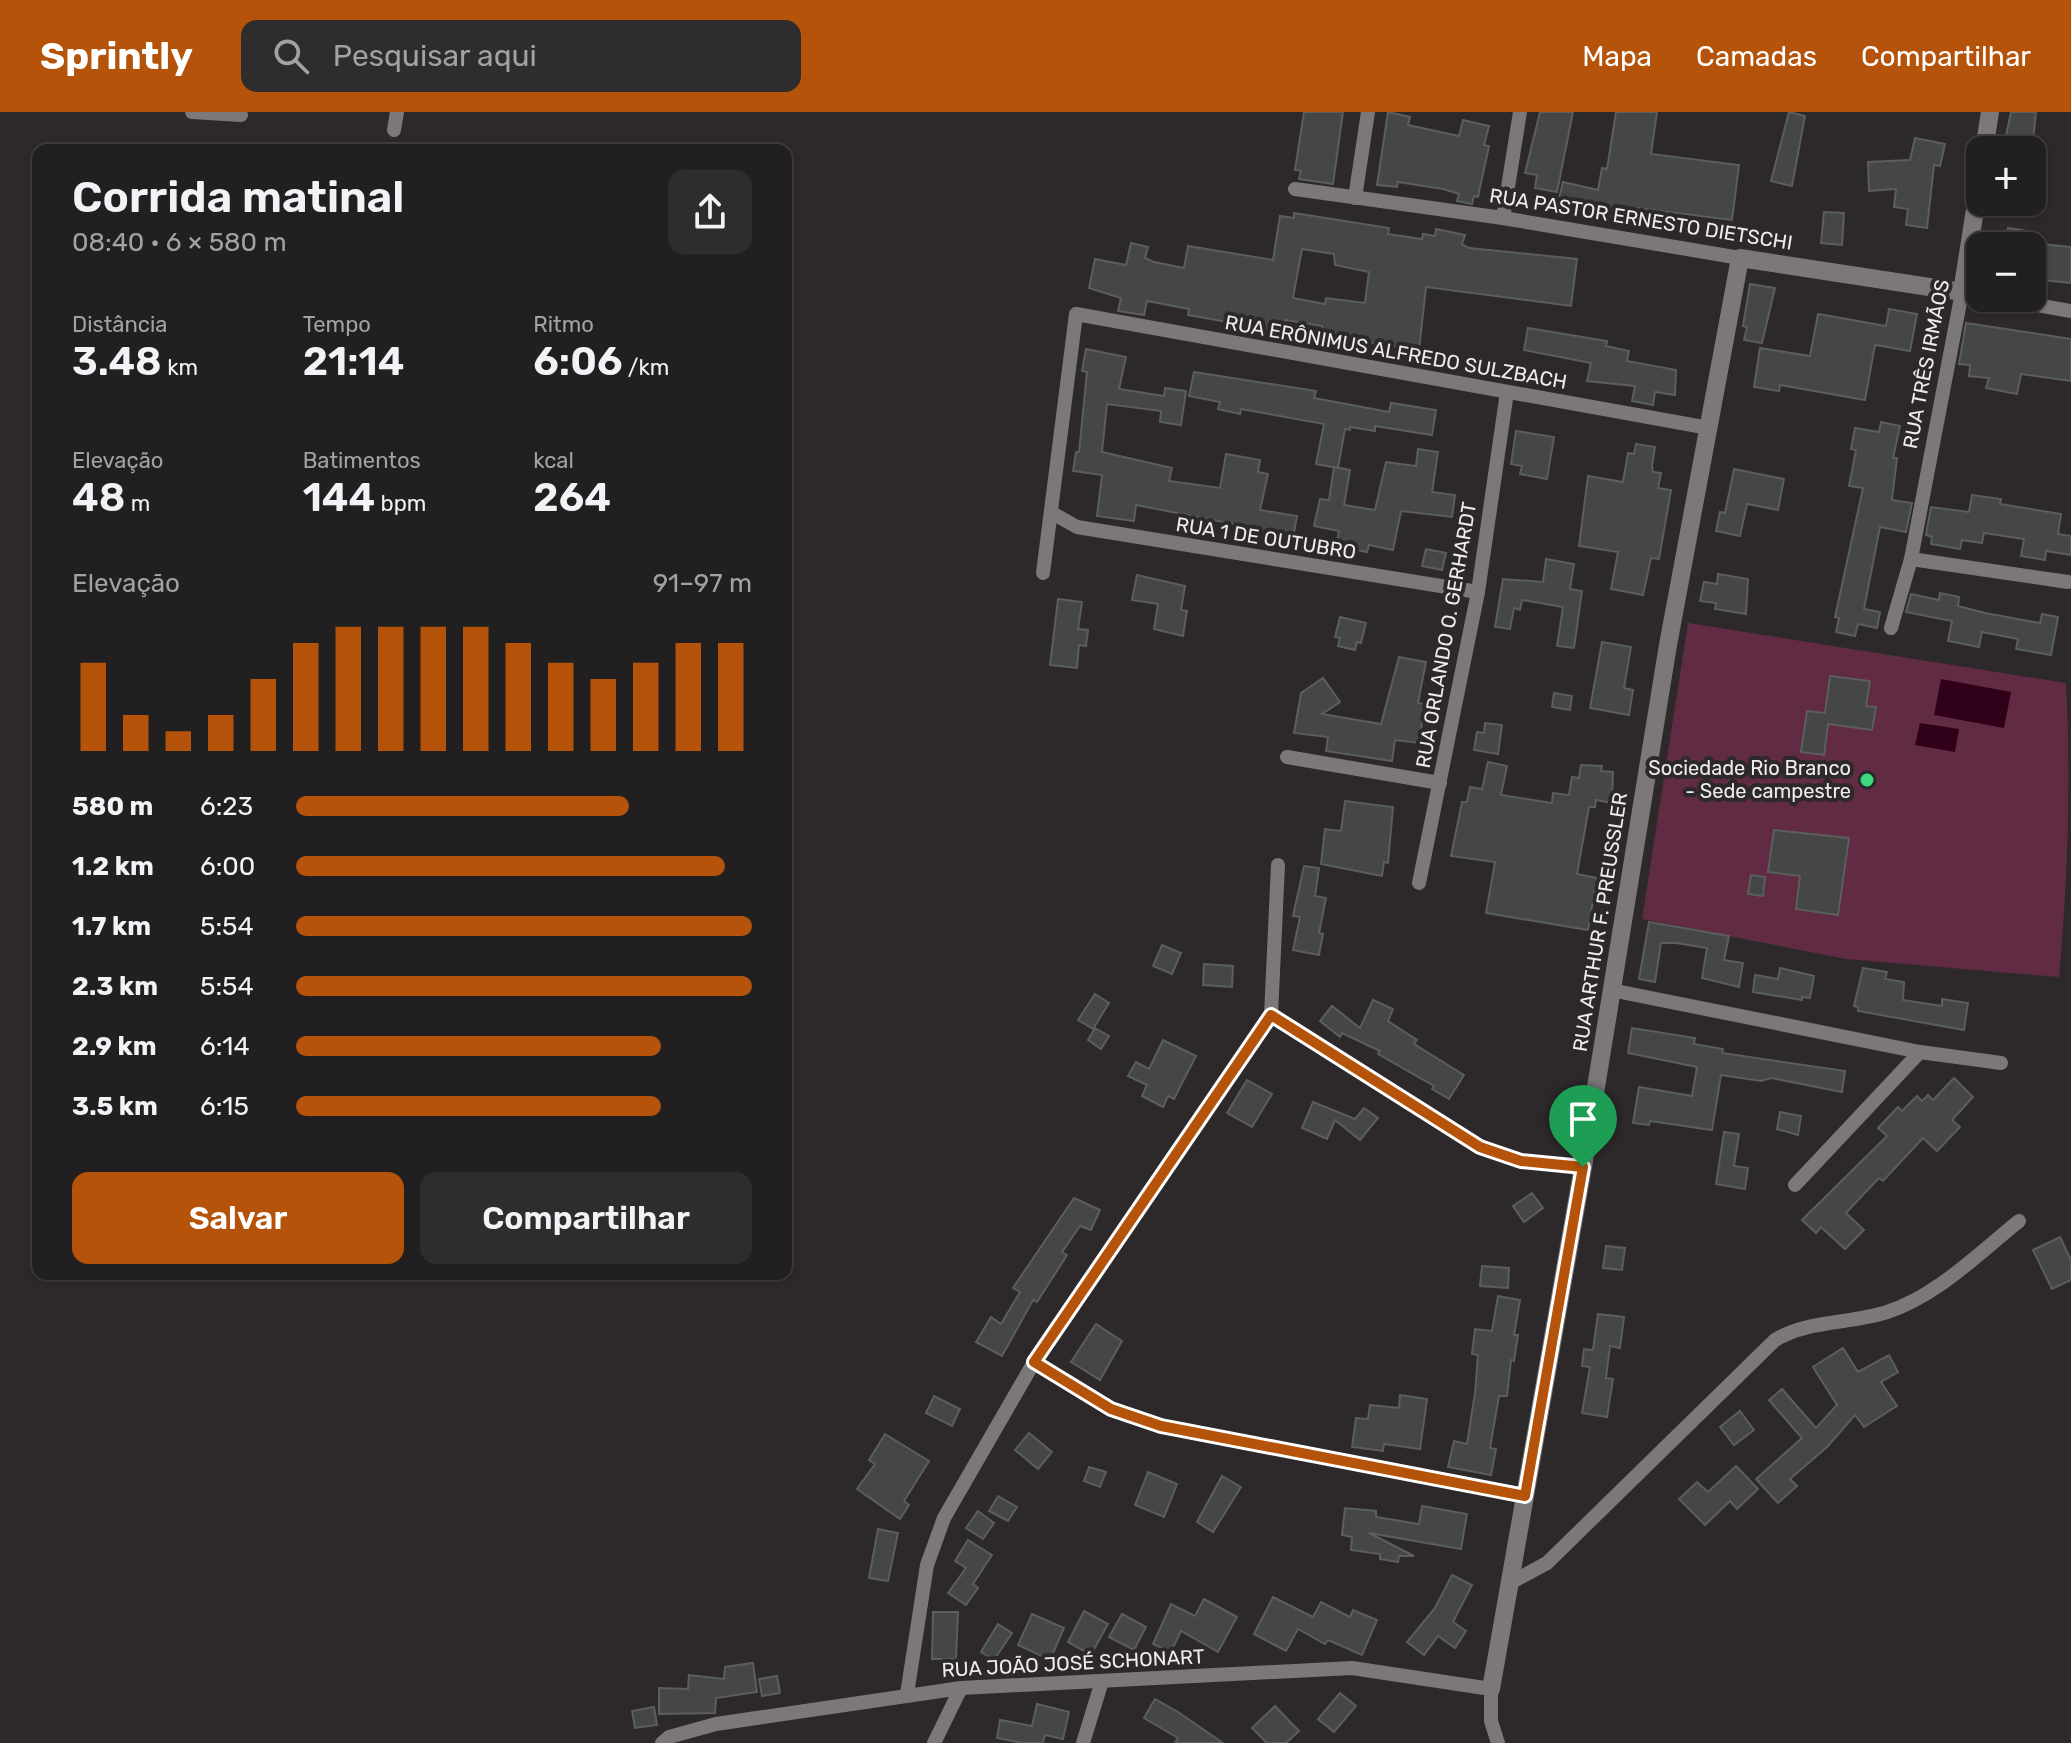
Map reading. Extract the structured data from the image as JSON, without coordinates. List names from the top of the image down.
{
  "streets": {
    "street": [
      "RUA PASTOR ERNESTO DIETSCHI",
      "RUA ERÔNIMUS ALFREDO SULZBACH",
      "RUA TRÊS IRMÃOS",
      "RUA 1 DE OUTUBRO",
      "RUA ORLANDO O. GERHARDT",
      "RUA ARTHUR F. PREUSSLER",
      "RUA JOÃO JOSÉ SCHONART"
    ]
  },
  "crossings": [
    ["RUA PASTOR ERNESTO DIETSCHI", "RUA ARTHUR F. PREUSSLER"],
    ["RUA ERÔNIMUS ALFREDO SULZBACH", "RUA 1 DE OUTUBRO"],
    ["RUA ERÔNIMUS ALFREDO SULZBACH", "RUA ORLANDO O. GERHARDT"],
    ["RUA ERÔNIMUS ALFREDO SULZBACH", "RUA ARTHUR F. PREUSSLER"],
    ["RUA 1 DE OUTUBRO", "RUA ORLANDO O. GERHARDT"],
    ["RUA ARTHUR F. PREUSSLER", "RUA JOÃO JOSÉ SCHONART"]
  ],
  "places": ["Sociedade Rio Branco - Sede campestre"],
  "page": {
    "header": "Sprintly",
    "search": "Pesquisar aqui",
    "nav": ["Mapa", "Camadas", "Compartilhar"],
    "map_buttons": ["+", "−"],
    "heading": ["Corrida matinal", "08:40 · 6 × 580 m"],
    "stats": [
      ["Distância", "3.48 km"],
      ["Tempo", "21:14"],
      ["Ritmo", "6:06 /km"],
      ["Elevação", "48 m"],
      ["Batimentos", "144 bpm"],
      ["kcal", "264"]
    ],
    "chart": ["Elevação", "91–97 m"],
    "list": [
      {
        "name": "580 m",
        "note": "6:23"
      },
      {
        "name": "1.2 km",
        "note": "6:00"
      },
      {
        "name": "1.7 km",
        "note": "5:54"
      },
      {
        "name": "2.3 km",
        "note": "5:54"
      },
      {
        "name": "2.9 km",
        "note": "6:14"
      },
      {
        "name": "3.5 km",
        "note": "6:15"
      }
    ],
    "buttons": ["Salvar", "Compartilhar"]
  }
}
